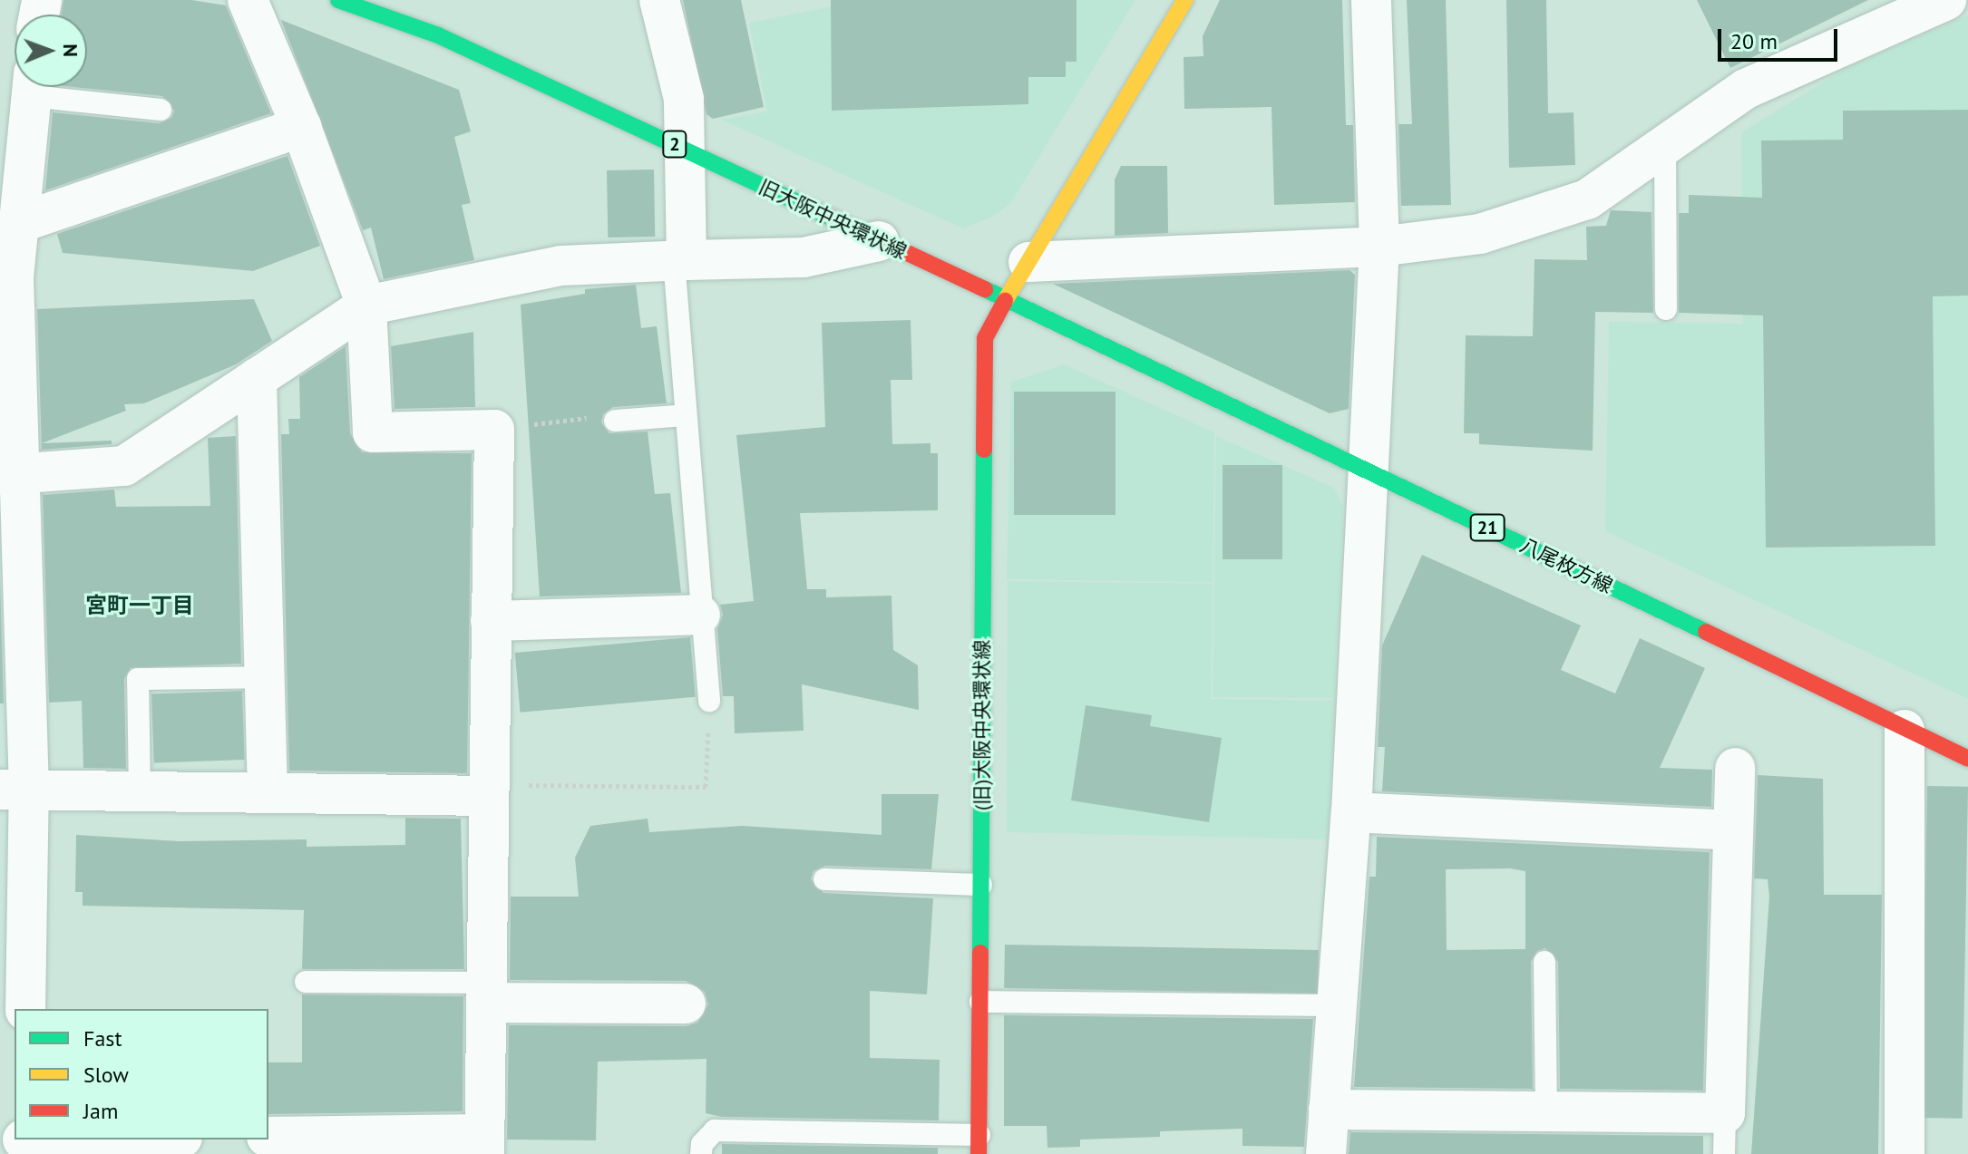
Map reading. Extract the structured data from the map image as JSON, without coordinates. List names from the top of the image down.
{
  "streets": {
    "main road": [
      "2",
      "旧大阪中央環状線",
      "21",
      "八尾枚方線",
      "(旧)大阪中央環状線"
    ]
  },
  "crossings": [
    ["旧大阪中央環状線", "八尾枚方線"],
    ["旧大阪中央環状線", "(旧)大阪中央環状線"],
    ["八尾枚方線", "(旧)大阪中央環状線"]
  ],
  "districts": ["宮町一丁目"],
  "legend": ["Fast", "Slow", "Jam"],
  "scale_bar": "20 m",
  "north": "right"
}
